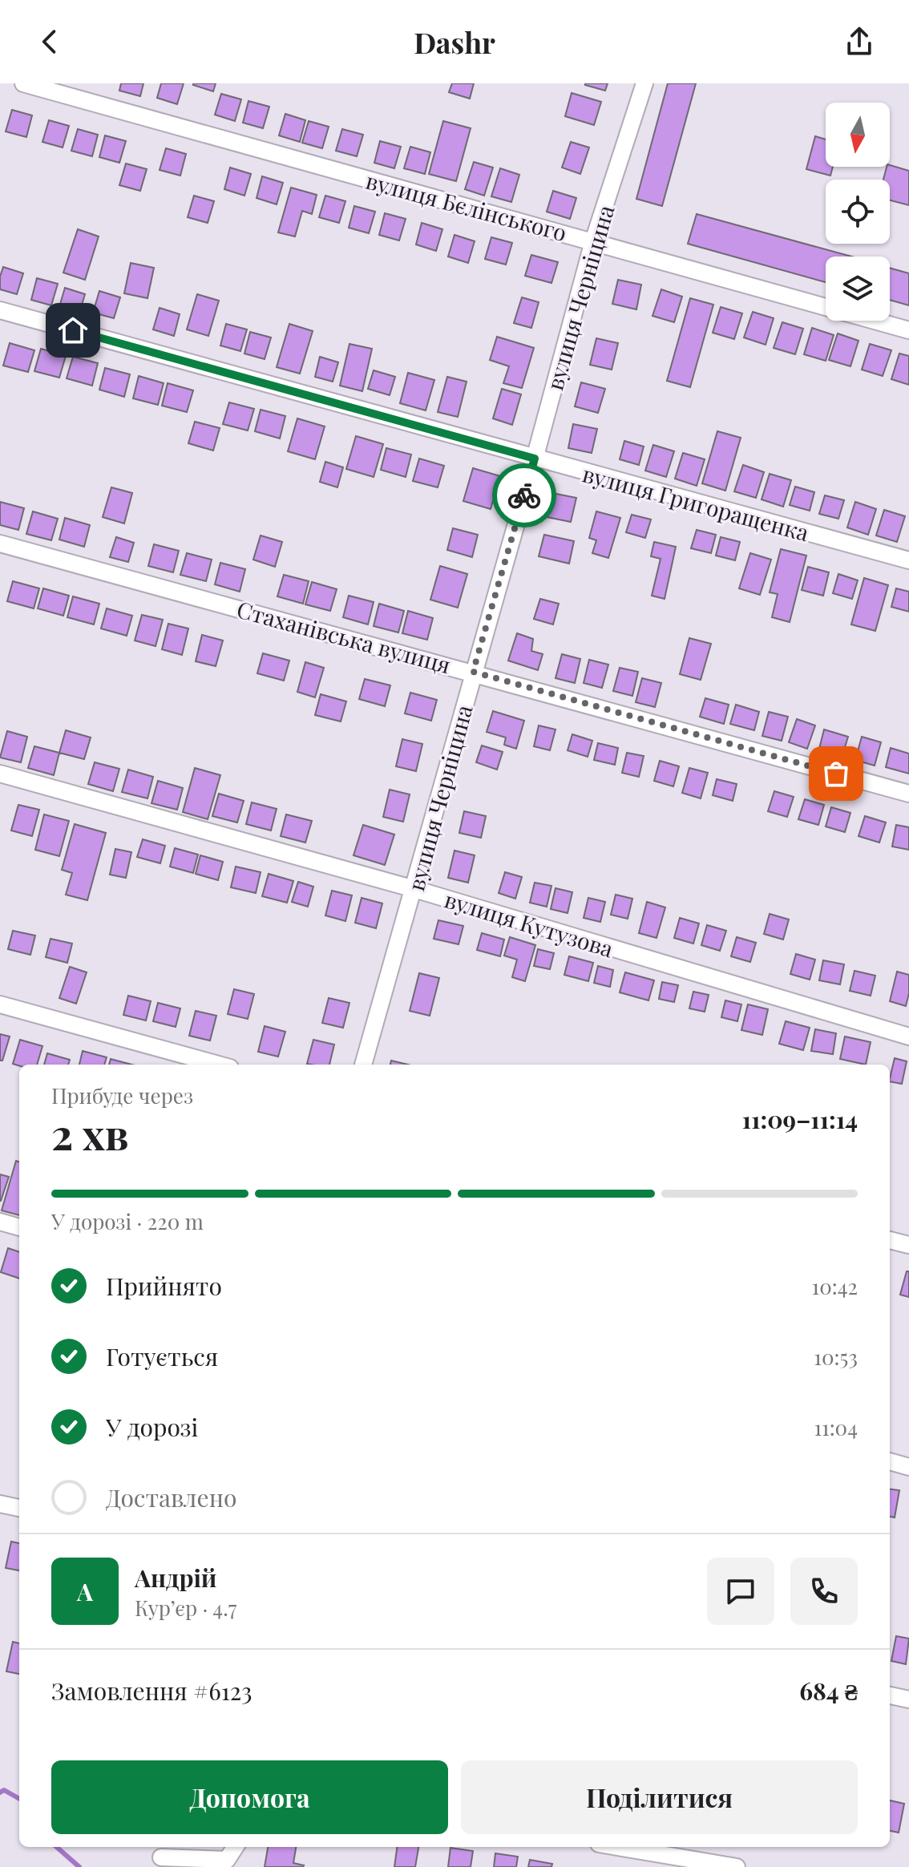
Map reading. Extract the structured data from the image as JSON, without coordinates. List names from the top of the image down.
{
  "streets": {
    "street": [
      "вулиця Бєлінського",
      "вулиця Черніцина",
      "вулиця Григоращенка",
      "Стаханівська вулиця",
      "вулиця Кутузова"
    ]
  },
  "crossings": [
    ["вулиця Бєлінського", "вулиця Черніцина"],
    ["вулиця Черніцина", "вулиця Григоращенка"],
    ["вулиця Черніцина", "Стаханівська вулиця"],
    ["вулиця Черніцина", "вулиця Кутузова"]
  ],
  "north": "bottom",
  "page": {
    "header": "Dashr",
    "heading": ["2 хв", "Прибуде через", "11:09–11:14"],
    "panel": [
      "Андрій",
      "Кур’єр · 4.7",
      "Замовлення #6123",
      "684 ₴"
    ],
    "bar": "У дорозі · 220 m",
    "list": [
      ["Прийнято", "10:42"],
      ["Готується", "10:53"],
      ["У дорозі", "11:04"],
      "Доставлено"
    ],
    "round": "А",
    "buttons": ["Допомога", "Поділитися"]
  }
}
